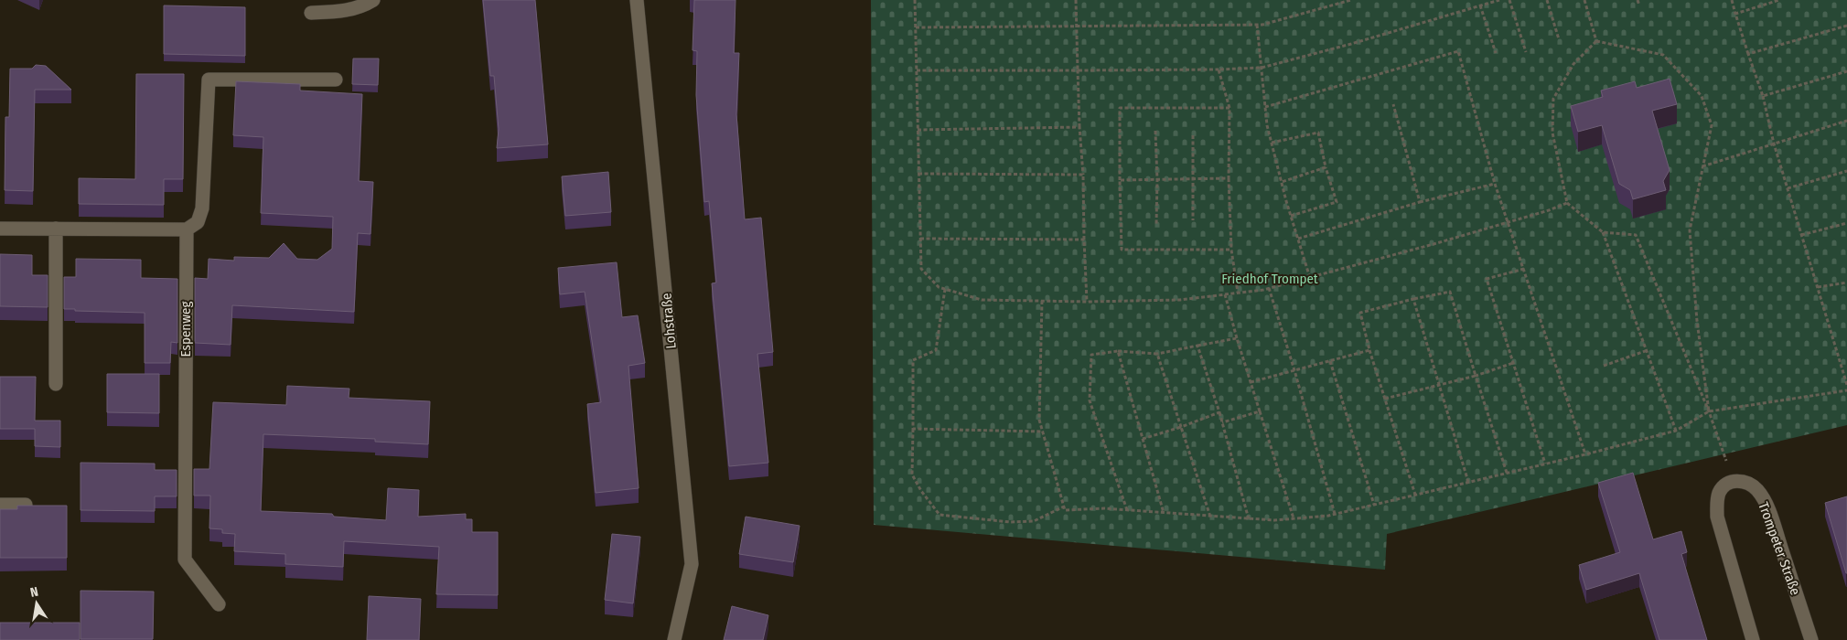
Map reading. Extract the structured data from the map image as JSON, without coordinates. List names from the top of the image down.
{
  "streets": {
    "street": ["Lohstraße", "Espenweg", "Trompeter Straße"]
  },
  "parks": ["Friedhof Trompet"],
  "north": "top"
}
